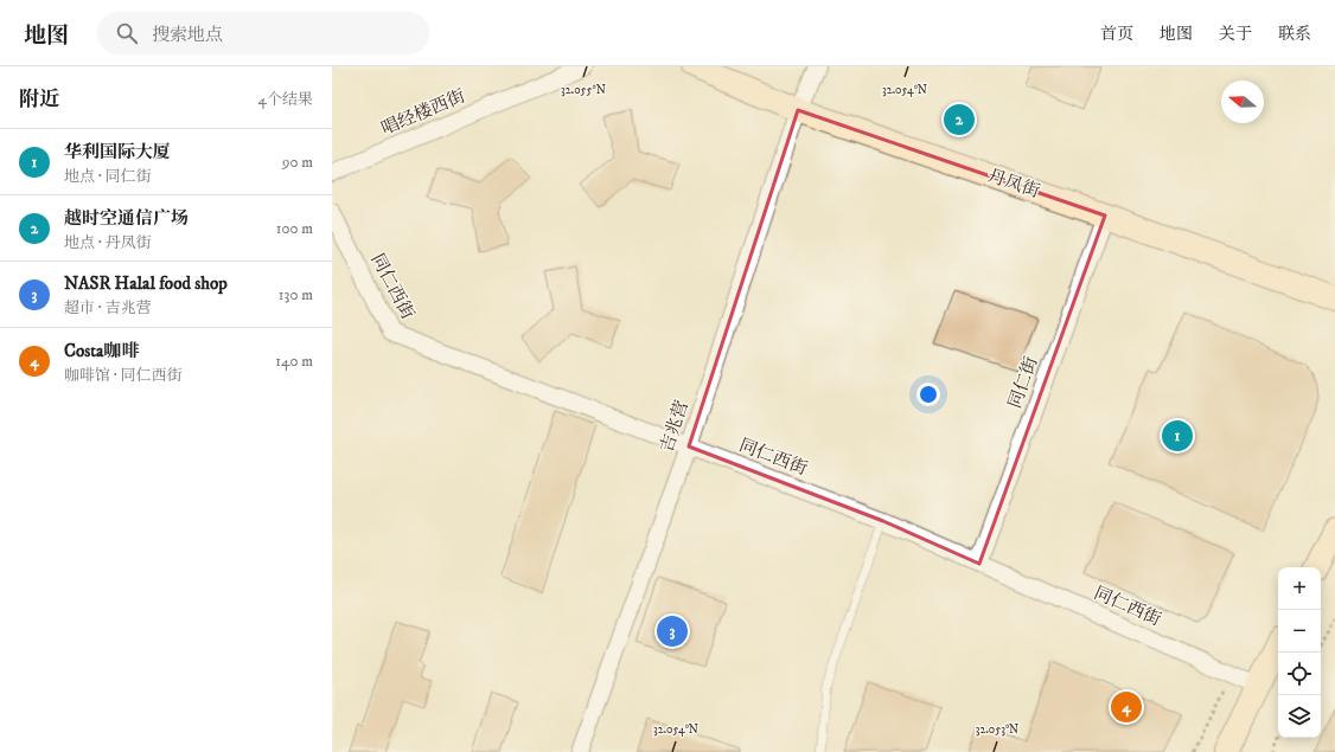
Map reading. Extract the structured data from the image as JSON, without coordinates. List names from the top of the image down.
{
  "streets": {
    "main road": ["丹凤街"],
    "street": [
      "唱经楼西街",
      "同仁西街",
      "同仁街",
      "吉兆营"
    ]
  },
  "crossings": [
    ["丹凤街", "同仁街"],
    ["丹凤街", "吉兆营"],
    ["同仁西街", "同仁街"],
    ["同仁西街", "吉兆营"]
  ],
  "north": "left",
  "page": {
    "header": "地图",
    "search": "搜索地点",
    "nav": [
      "首页",
      "地图",
      "关于",
      "联系"
    ],
    "heading": ["附近", "4个结果"],
    "pins": [
      "2",
      "1",
      "3",
      "4"
    ],
    "list": [
      {
        "mark": "1",
        "name": "华利国际大厦",
        "note": "地点 · 同仁街",
        "value": "90 m"
      },
      {
        "mark": "2",
        "name": "越时空通信广场",
        "note": "地点 · 丹凤街",
        "value": "100 m"
      },
      {
        "mark": "3",
        "name": "NASR Halal food shop",
        "note": "超市 · 吉兆营",
        "value": "130 m"
      },
      {
        "mark": "4",
        "name": "Costa咖啡",
        "note": "咖啡馆 · 同仁西街",
        "value": "140 m"
      }
    ],
    "map_buttons": ["+", "−"]
  },
  "coordinates": ["32.055°N", "32.054°N", "32.053°N"]
}
